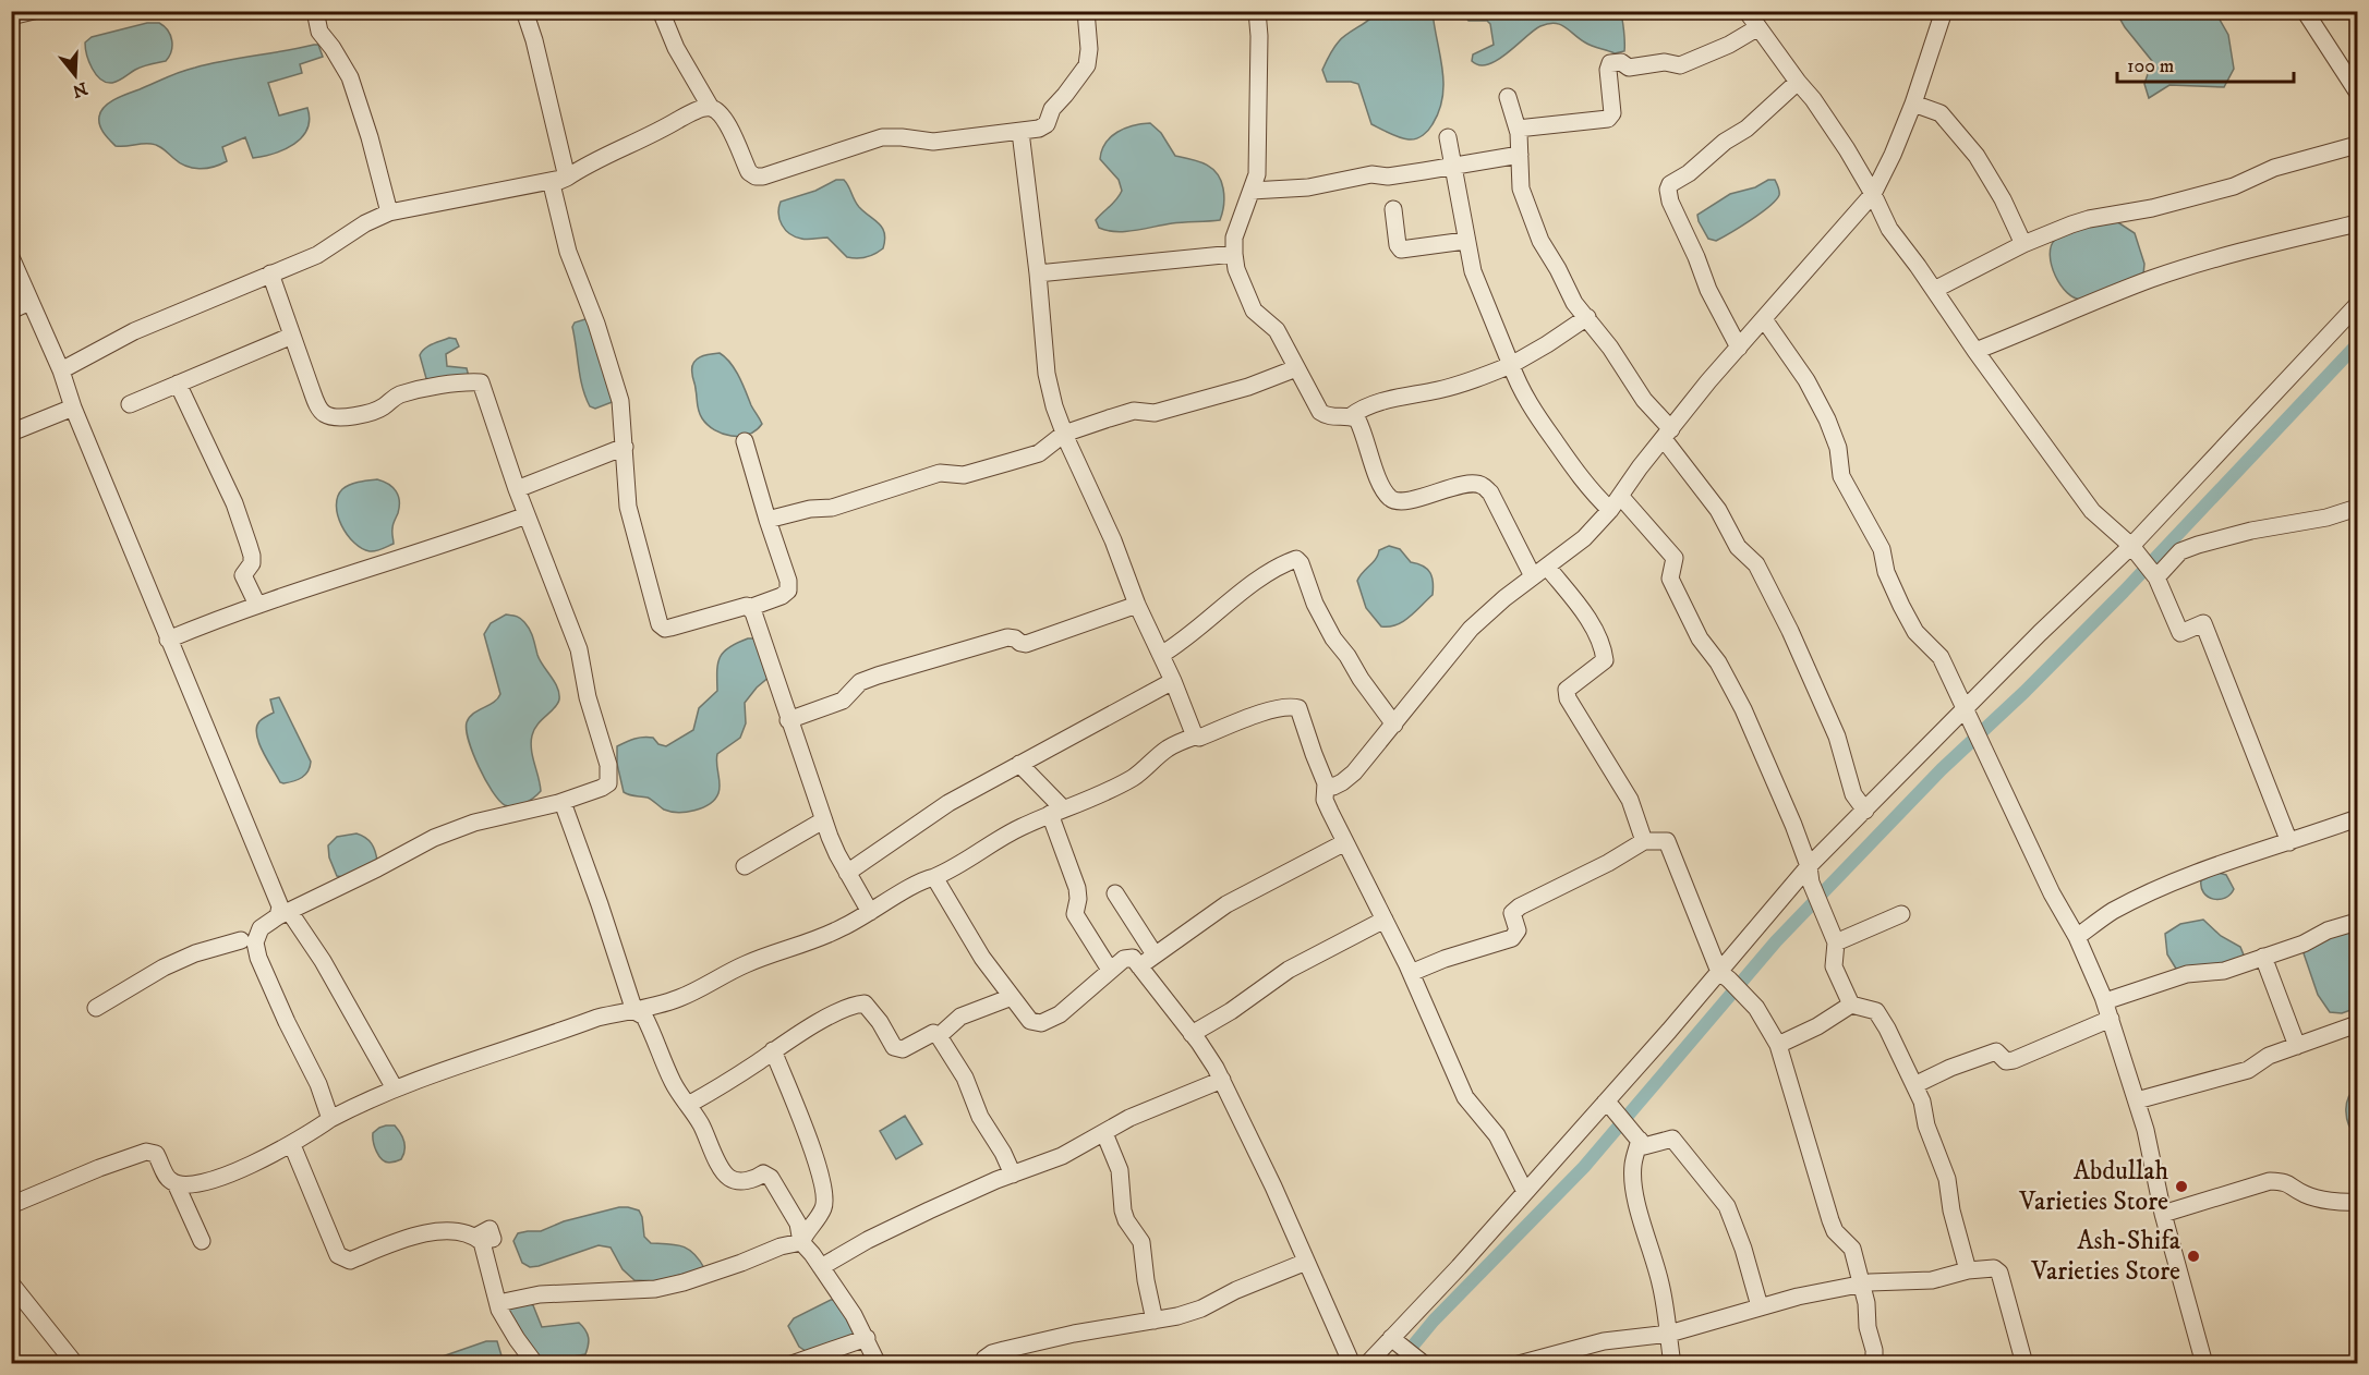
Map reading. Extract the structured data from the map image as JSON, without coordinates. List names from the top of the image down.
{
  "places": ["Abdullah Varieties Store", "Ash-Shifa Varieties Store"],
  "scale_bar": "100 m",
  "north": "bottom"
}
